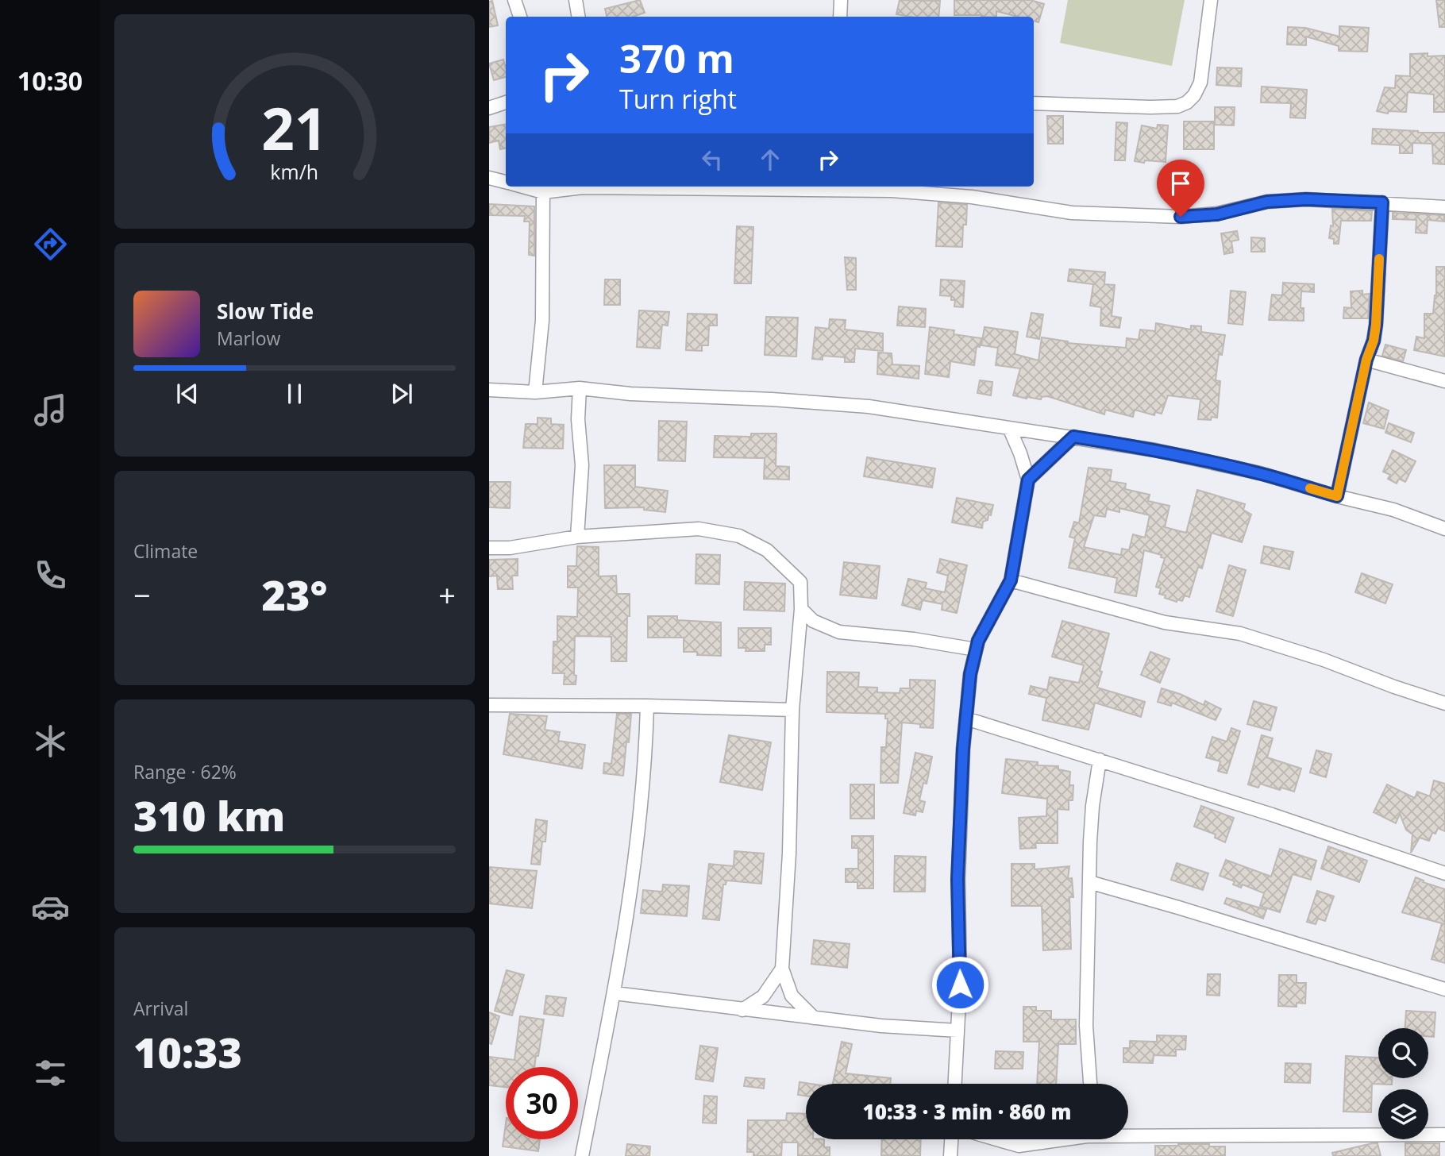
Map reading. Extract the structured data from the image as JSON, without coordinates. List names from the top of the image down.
{
  "page": {
    "tabs": "10:30",
    "turn": ["370 m", "Turn right"],
    "song": ["Slow Tide", "Marlow"],
    "tile": [
      "Climate",
      ["Range · 62%", "310 km"],
      ["Arrival", "10:33"]
    ],
    "heat": ["−", "23°", "+"],
    "limit": "30",
    "trip": "10:33 · 3 min · 860 m",
    "gauge": ["21", "km/h"]
  }
}
